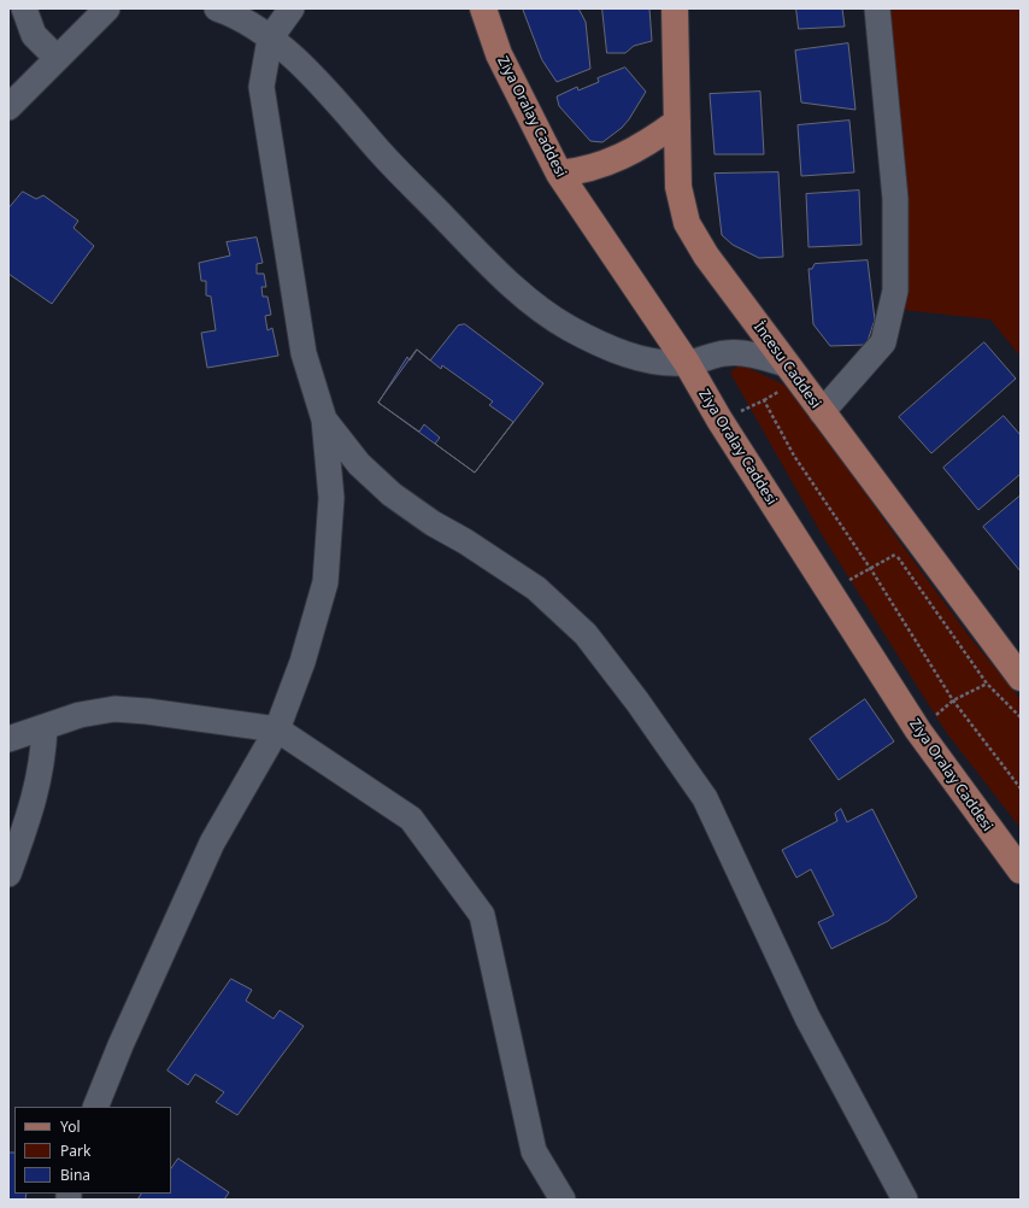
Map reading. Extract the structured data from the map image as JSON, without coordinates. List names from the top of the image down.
{
  "streets": {
    "main road": ["Ziya Oralay Caddesi", "İncesu Caddesi"]
  },
  "legend": ["Yol", "Park", "Bina"]
}
